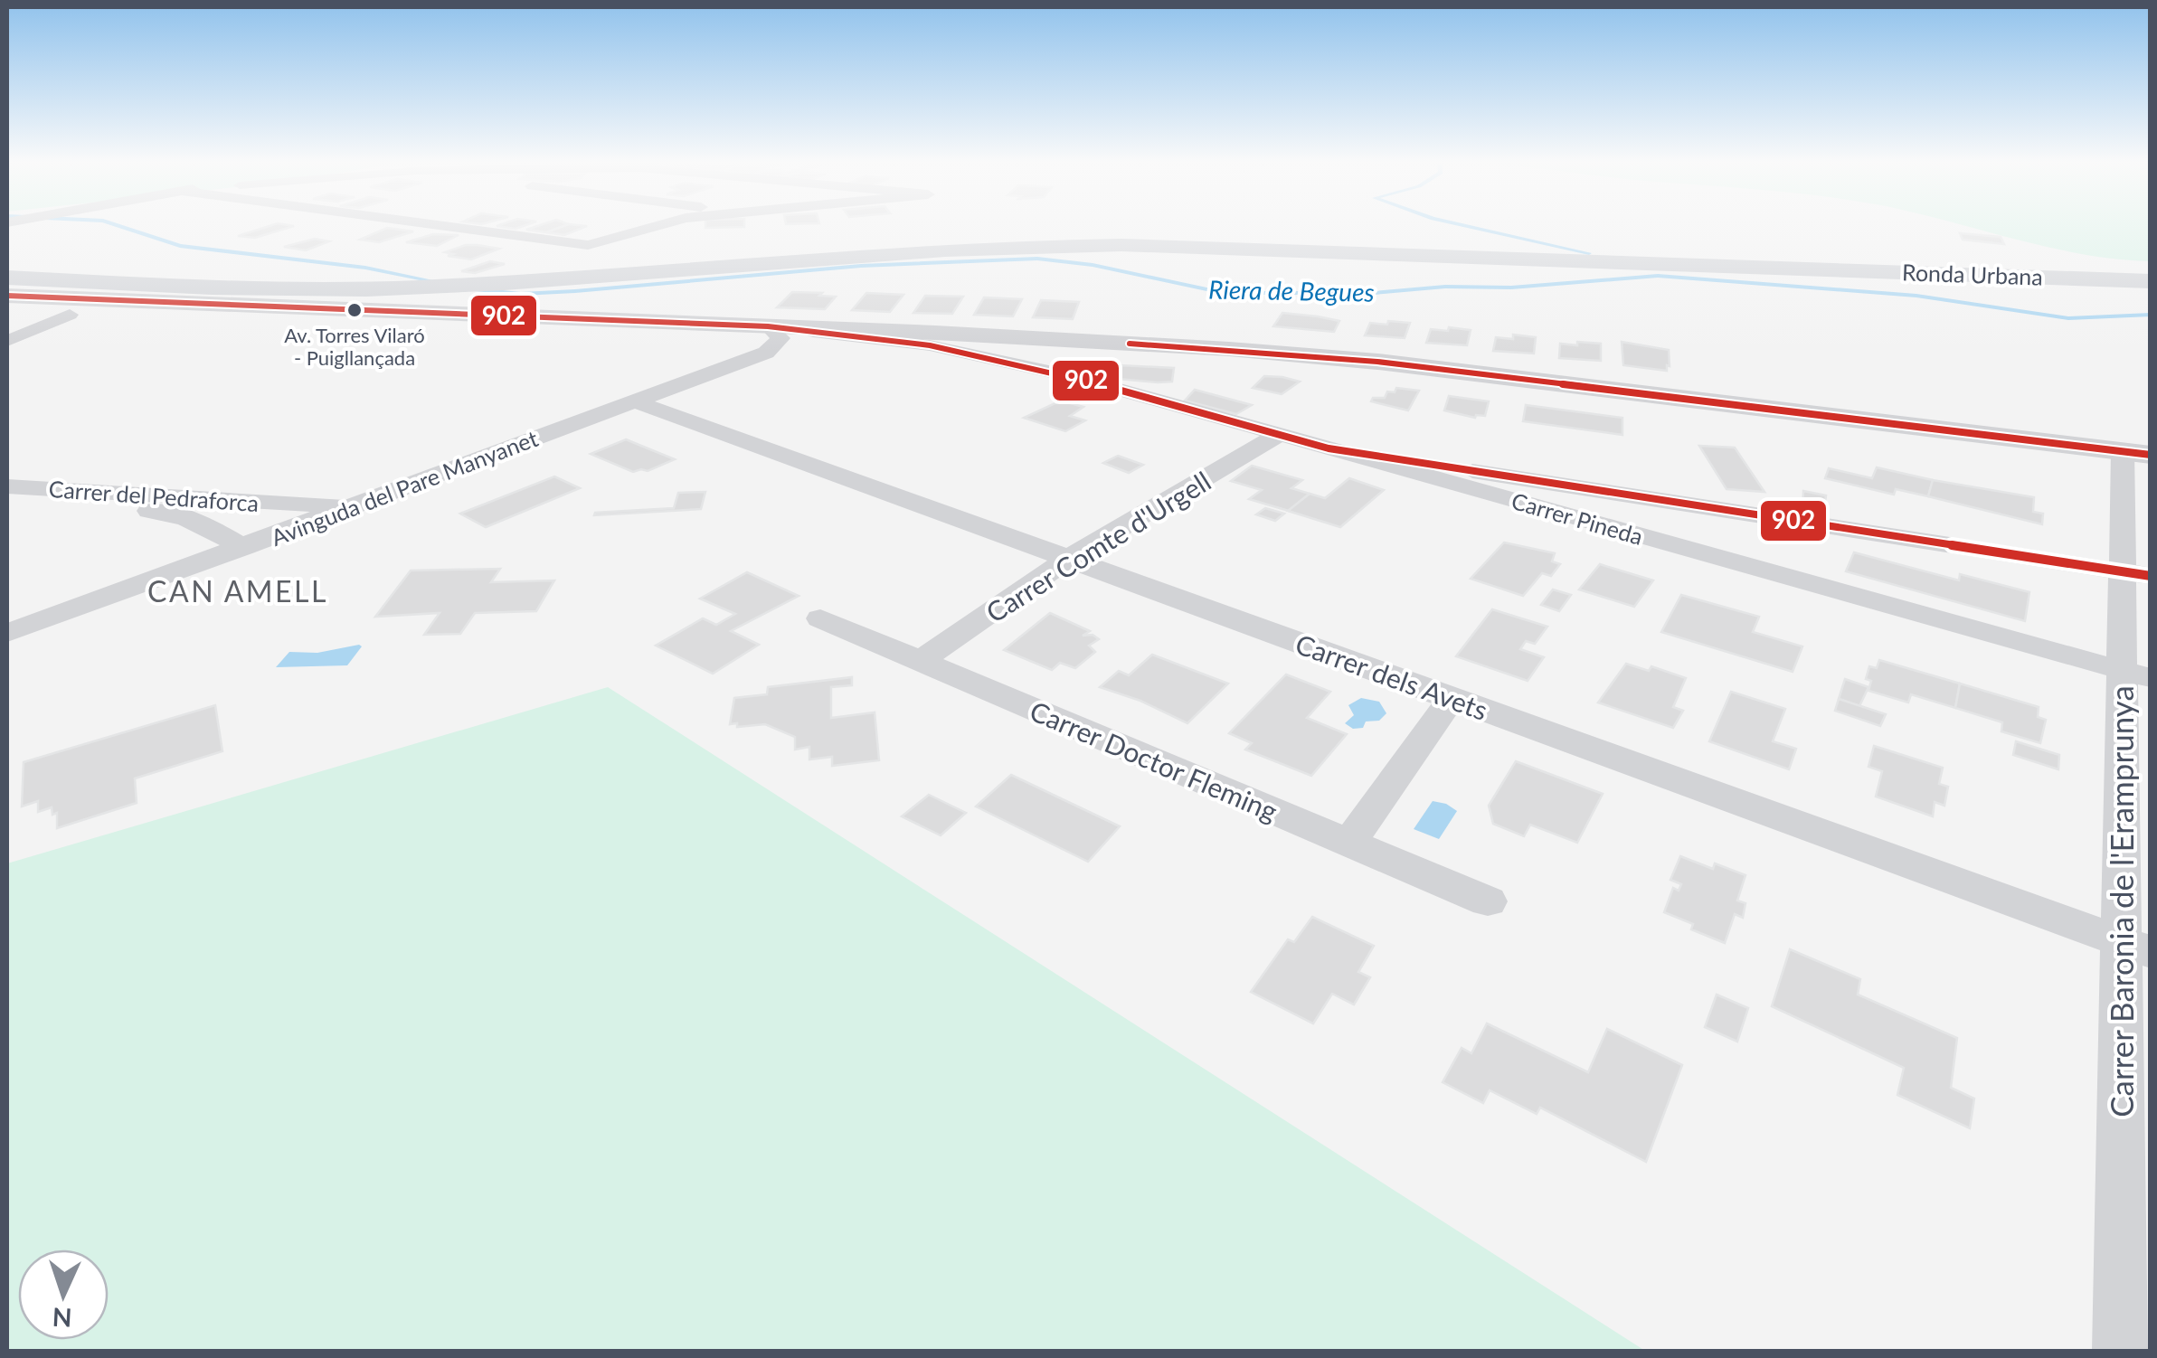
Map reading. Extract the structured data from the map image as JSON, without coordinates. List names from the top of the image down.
{
  "streets": {
    "main road": ["Ronda Urbana"],
    "street": [
      "Avinguda del Pare Manyanet",
      "Carrer del Pedraforca",
      "Carrer Pineda",
      "Carrer Comte d'Urgell",
      "Carrer dels Avets",
      "Carrer Doctor Fleming",
      "Carrer Baronia de l'Eramprunya"
    ]
  },
  "crossings": [
    ["Avinguda del Pare Manyanet", "Carrer del Pedraforca"],
    ["Avinguda del Pare Manyanet", "Carrer Pineda"],
    ["Avinguda del Pare Manyanet", "Carrer dels Avets"],
    ["Carrer Pineda", "Carrer Comte d'Urgell"],
    ["Carrer Pineda", "Carrer Baronia de l'Eramprunya"],
    ["Carrer Comte d'Urgell", "Carrer dels Avets"],
    ["Carrer Comte d'Urgell", "Carrer Doctor Fleming"],
    ["Carrer dels Avets", "Carrer Baronia de l'Eramprunya"]
  ],
  "districts": ["CAN AMELL"],
  "water": ["Riera de Begues"],
  "places": ["Av. Torres Vilaró - Puigllançada"],
  "lines": ["transit line 902"],
  "north": "bottom"
}
